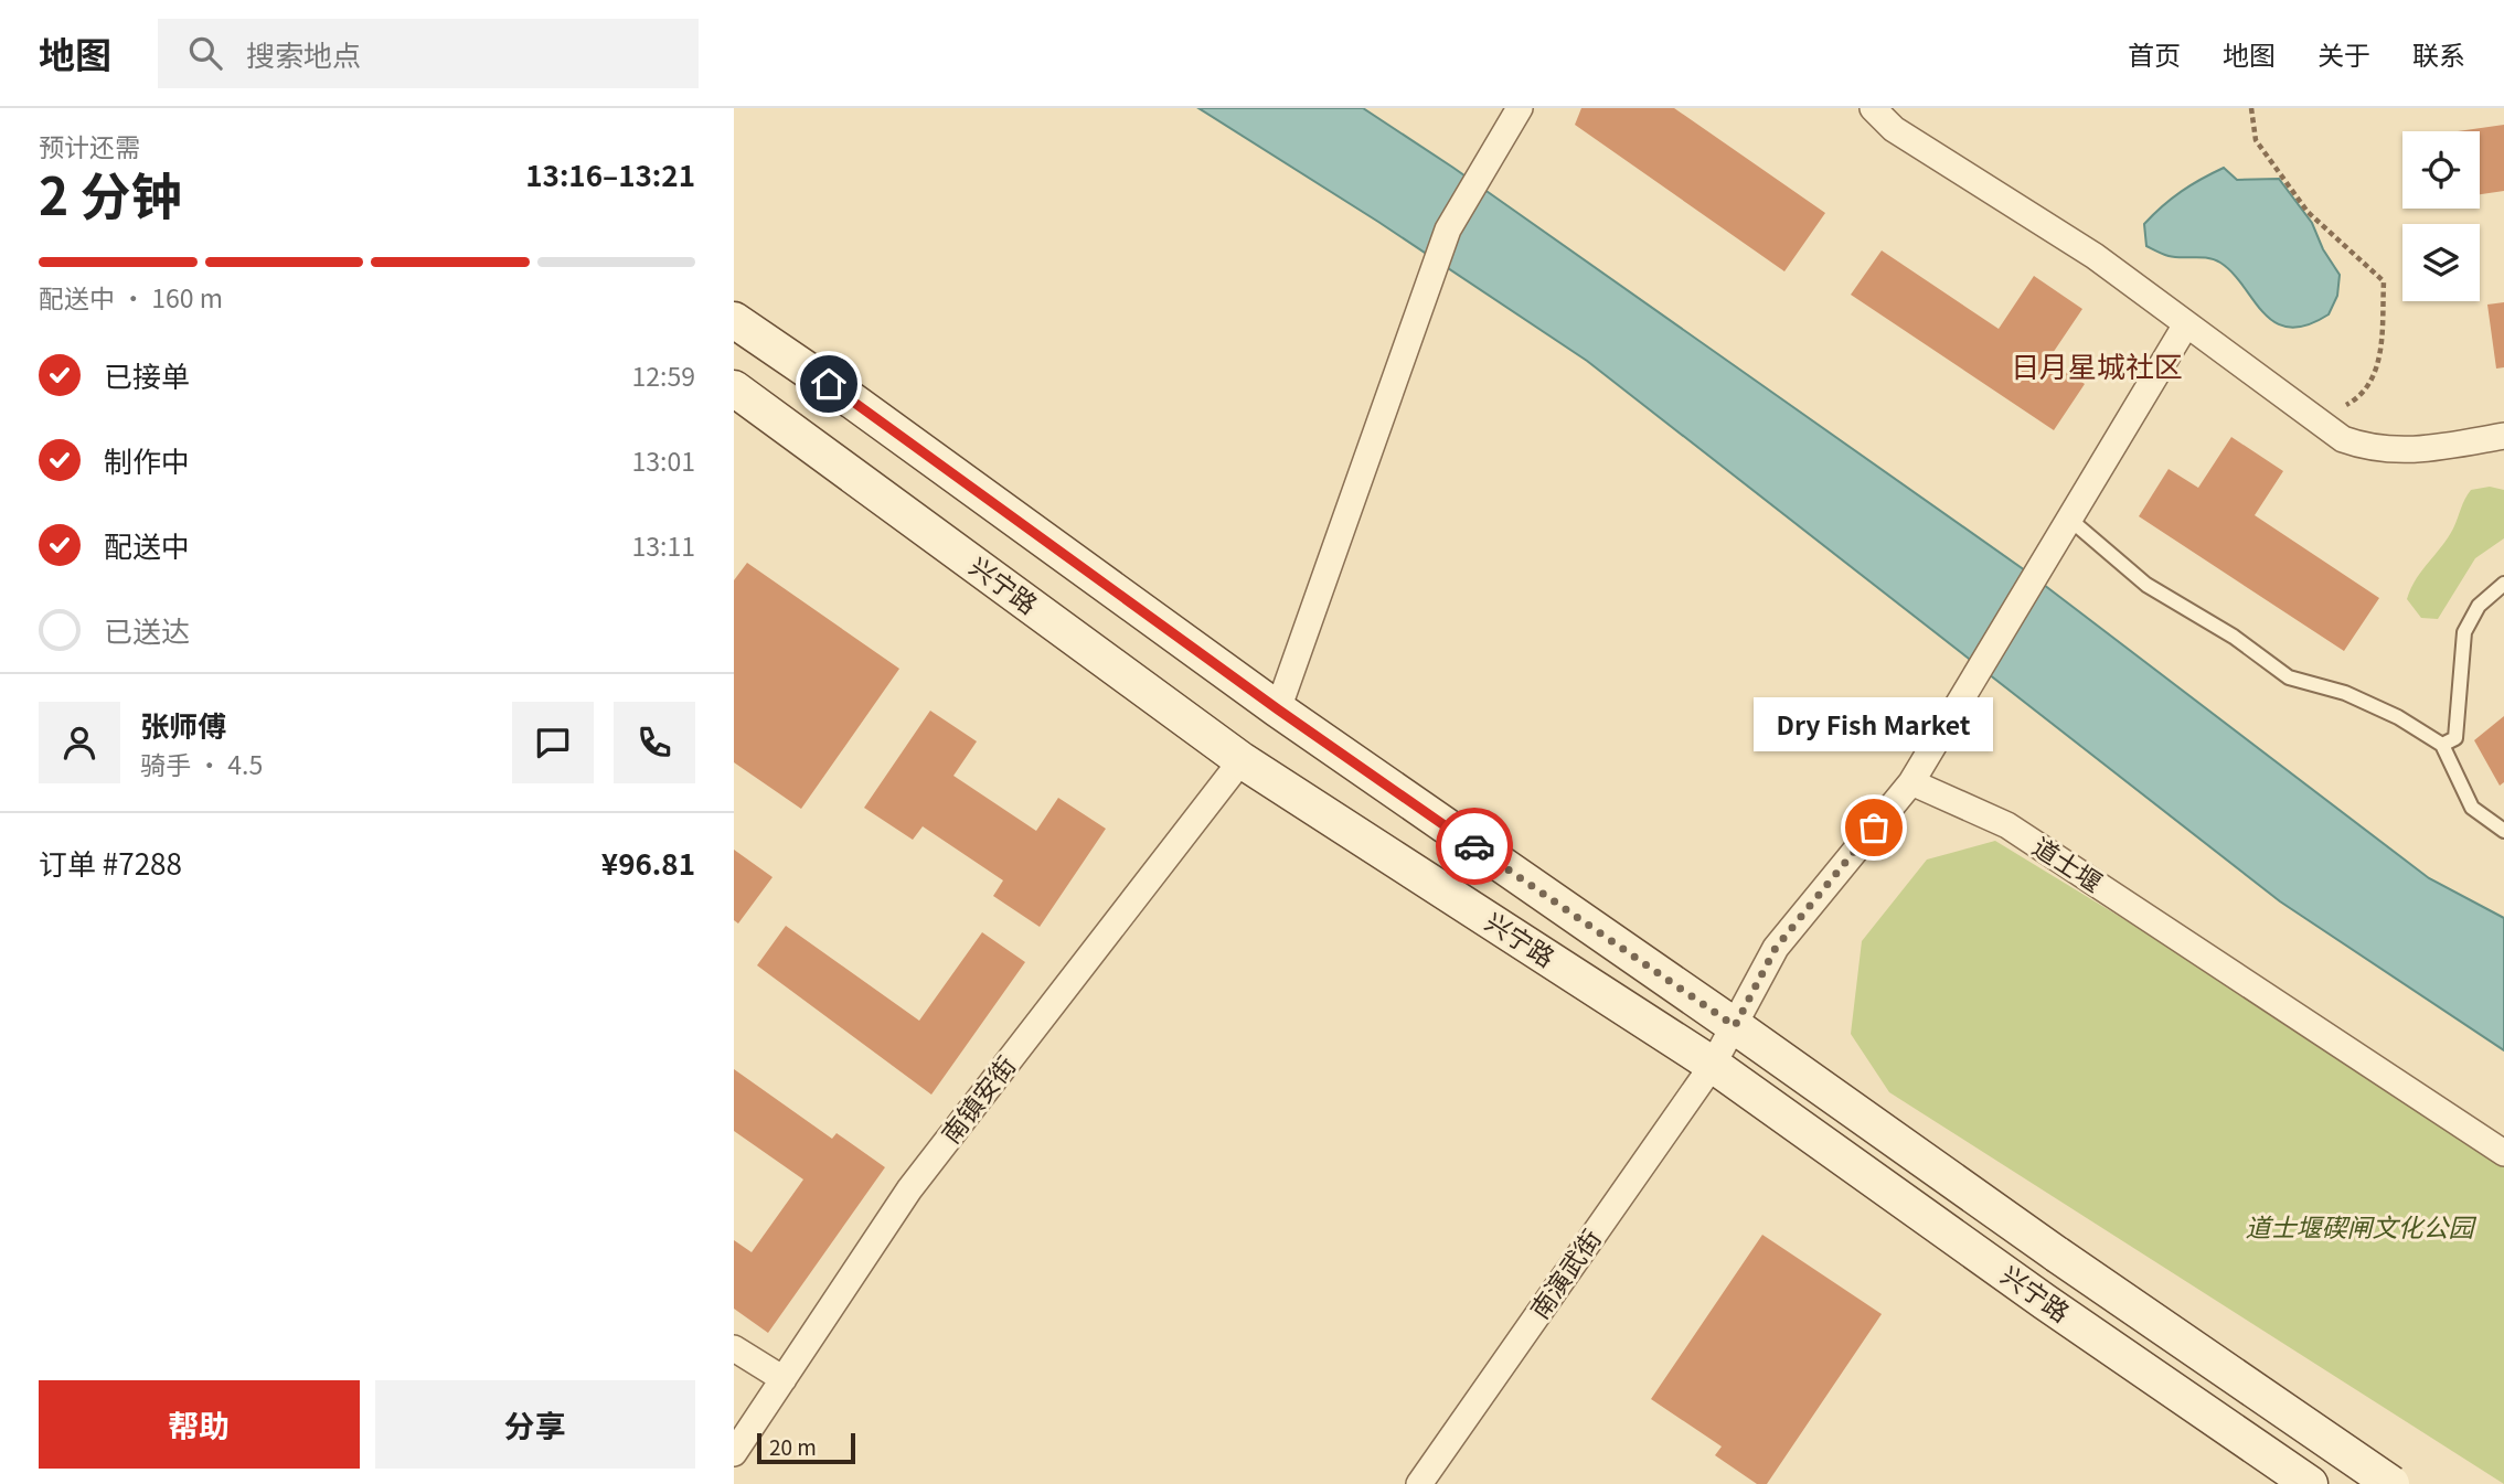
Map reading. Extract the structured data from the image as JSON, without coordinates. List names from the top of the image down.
{
  "streets": {
    "main road": ["兴宁路"],
    "street": ["道士堰", "南镇安街", "南演武街"]
  },
  "crossings": [
    ["兴宁路", "南镇安街"],
    ["兴宁路", "南演武街"]
  ],
  "districts": ["日月星城社区"],
  "parks": ["道士堰碶闸文化公园"],
  "places": ["Dry Fish Market"],
  "scale_bar": "20 m",
  "page": {
    "header": "地图",
    "search": "搜索地点",
    "nav": [
      "首页",
      "地图",
      "关于",
      "联系"
    ],
    "heading": ["2 分钟", "预计还需", "13:16–13:21"],
    "panel": [
      "张师傅",
      "骑手 · 4.5",
      "订单 #7288",
      "¥96.81"
    ],
    "bar": "配送中 · 160 m",
    "list": [
      ["已接单", "12:59"],
      ["制作中", "13:01"],
      ["配送中", "13:11"],
      "已送达"
    ],
    "bubble": "Dry Fish Market",
    "buttons": ["帮助", "分享"],
    "scale": "20 m"
  }
}
